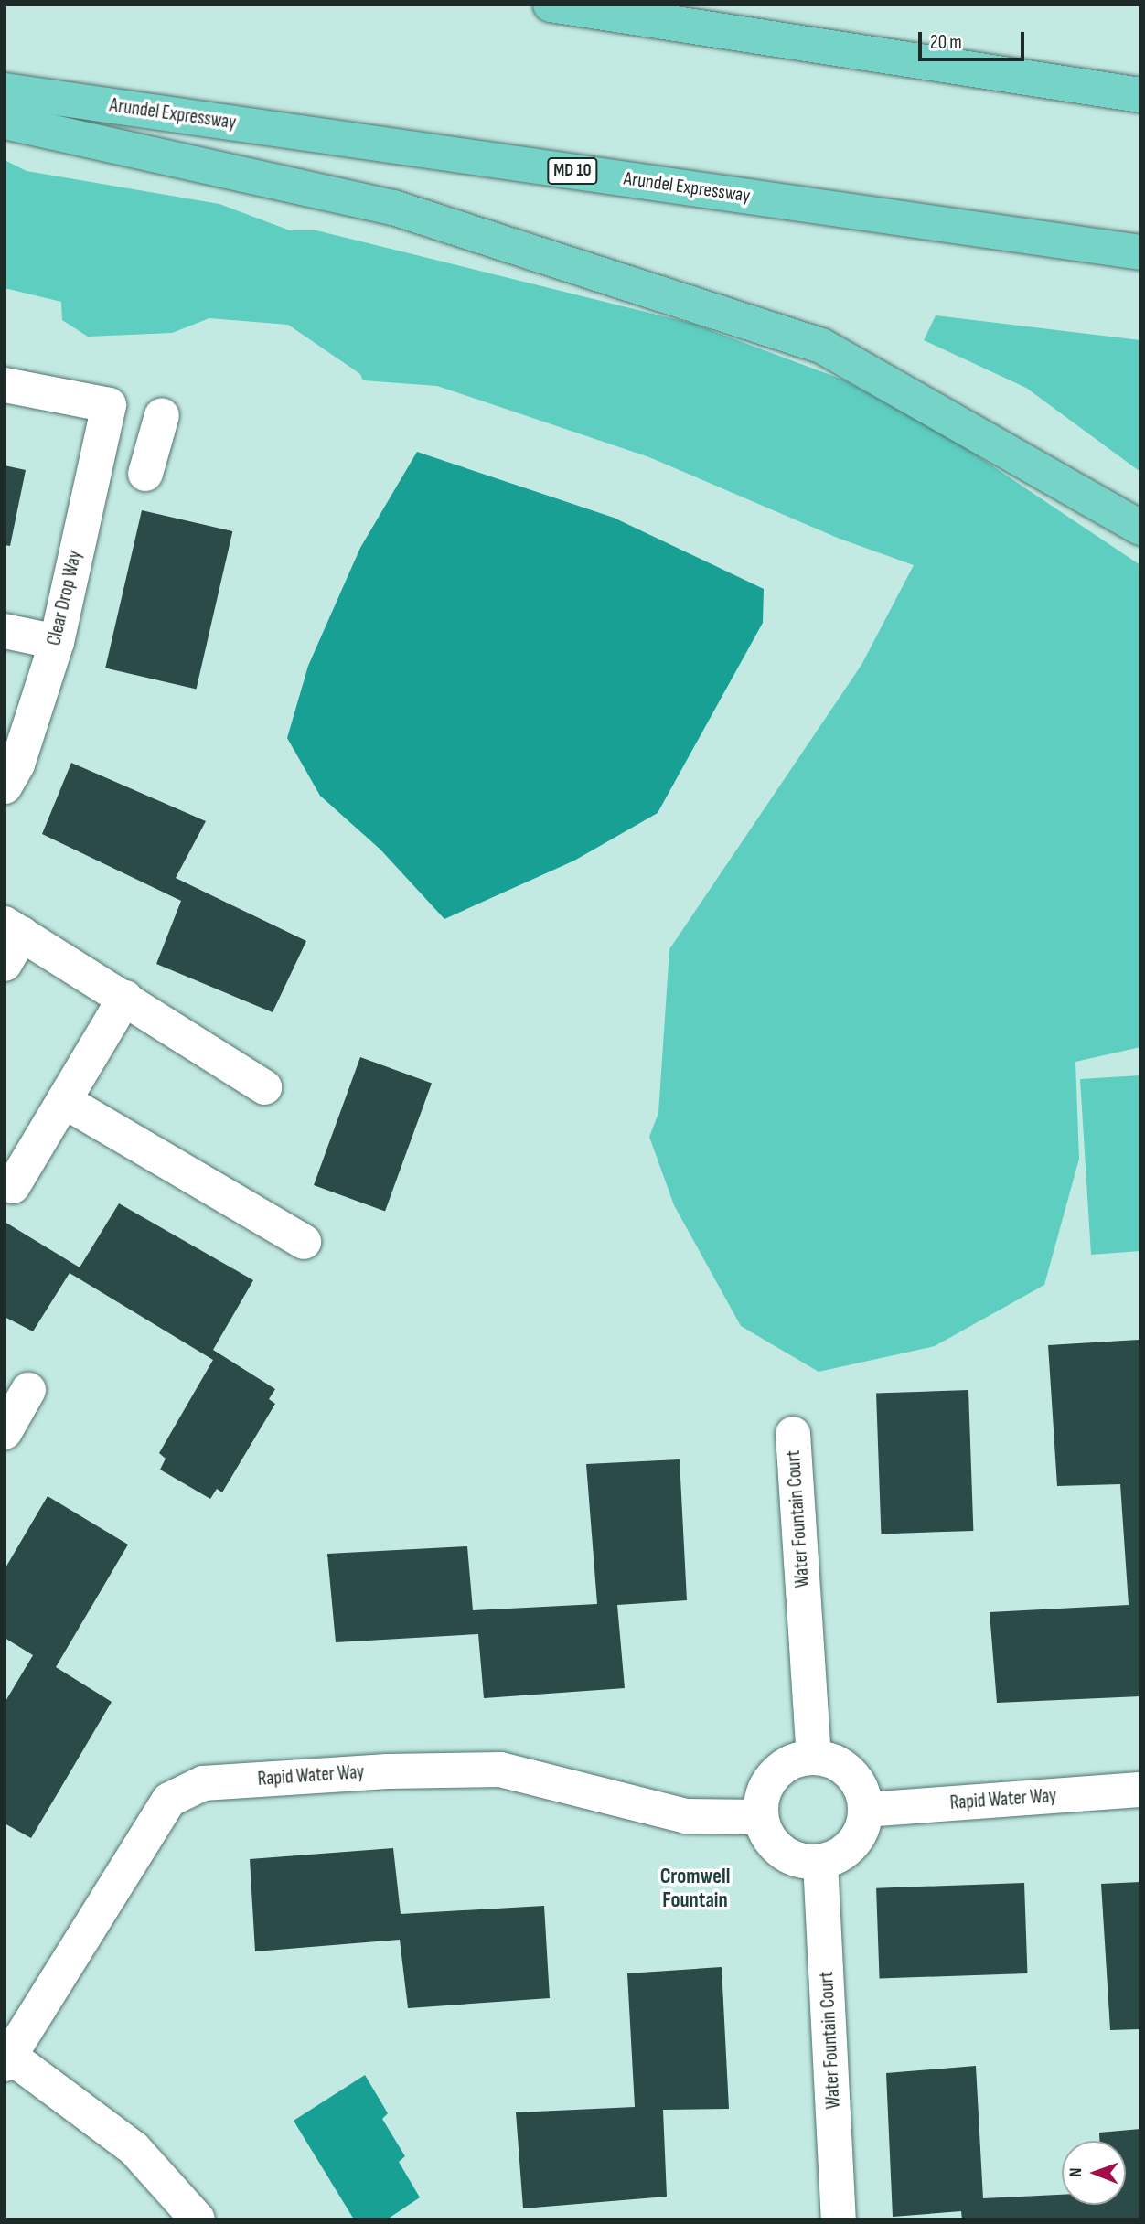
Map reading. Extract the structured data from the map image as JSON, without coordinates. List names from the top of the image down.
{
  "streets": {
    "highway": ["Arundel Expressway", "MD 10"],
    "street": ["Clear Drop Way", "Water Fountain Court", "Rapid Water Way"]
  },
  "crossings": [
    ["Water Fountain Court", "Rapid Water Way"]
  ],
  "districts": ["Cromwell Fountain"],
  "scale_bar": "20 m",
  "north": "left"
}
